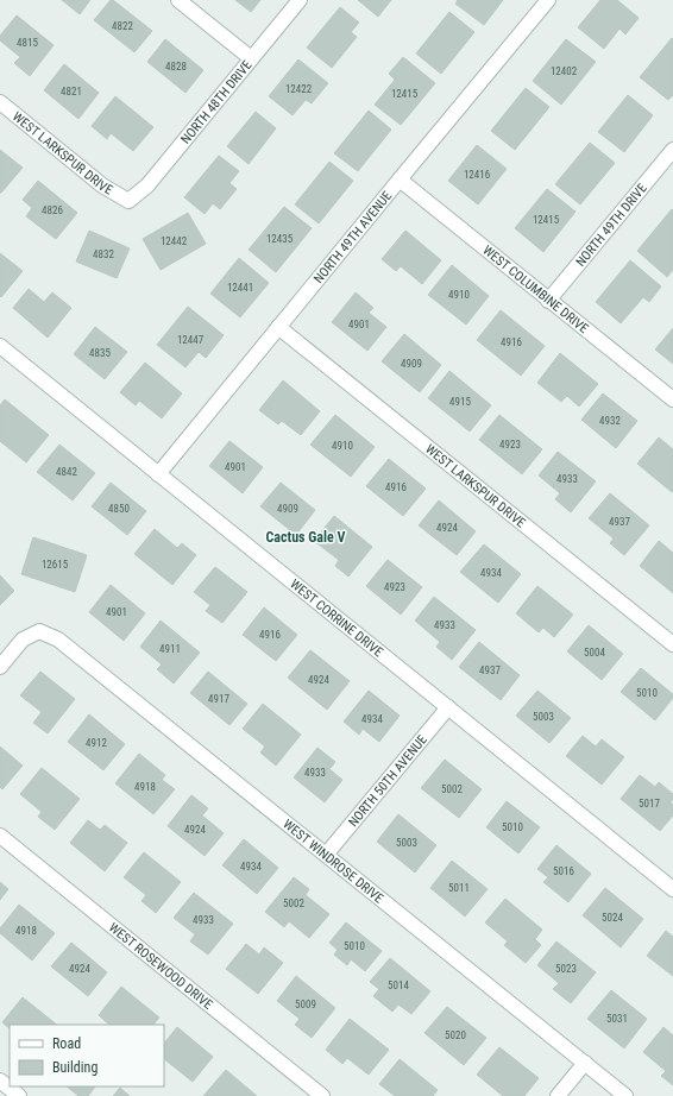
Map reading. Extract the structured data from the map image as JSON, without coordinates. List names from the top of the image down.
{
  "streets": {
    "street": [
      "NORTH 48TH DRIVE",
      "WEST LARKSPUR DRIVE",
      "NORTH 49TH DRIVE",
      "NORTH 49TH AVENUE",
      "WEST COLUMBINE DRIVE",
      "WEST CORRINE DRIVE",
      "NORTH 50TH AVENUE",
      "WEST WINDROSE DRIVE",
      "WEST ROSEWOOD DRIVE"
    ]
  },
  "crossings": [
    ["NORTH 48TH DRIVE", "WEST LARKSPUR DRIVE"],
    ["WEST LARKSPUR DRIVE", "NORTH 49TH AVENUE"],
    ["NORTH 49TH DRIVE", "WEST COLUMBINE DRIVE"],
    ["NORTH 49TH AVENUE", "WEST COLUMBINE DRIVE"],
    ["NORTH 49TH AVENUE", "WEST CORRINE DRIVE"],
    ["WEST CORRINE DRIVE", "NORTH 50TH AVENUE"],
    ["NORTH 50TH AVENUE", "WEST WINDROSE DRIVE"]
  ],
  "districts": ["Cactus Gale V"],
  "house_numbers": [
    "4822",
    "4815",
    "4828",
    "12402",
    "12422",
    "4821",
    "12415",
    "12416",
    "4826",
    "12415",
    "12435",
    "12442",
    "4832",
    "12441",
    "4910",
    "4901",
    "12447",
    "4916",
    "4835",
    "4909",
    "4915",
    "4932",
    "4923",
    "4910",
    "4901",
    "4842",
    "4933",
    "4916",
    "4850",
    "4909",
    "4937",
    "4924",
    "12615",
    "4934",
    "4923",
    "4901",
    "4933",
    "4916",
    "4911",
    "5004",
    "4937",
    "4924",
    "5010",
    "4917",
    "5003",
    "4934",
    "4912",
    "4933",
    "4918",
    "5002",
    "5017",
    "5010",
    "4924",
    "5003",
    "4934",
    "5016",
    "5011",
    "5002",
    "5024",
    "4933",
    "4918",
    "5010",
    "4924",
    "5023",
    "5014",
    "5009",
    "5031",
    "5020"
  ],
  "legend": ["Road", "Building"]
}
